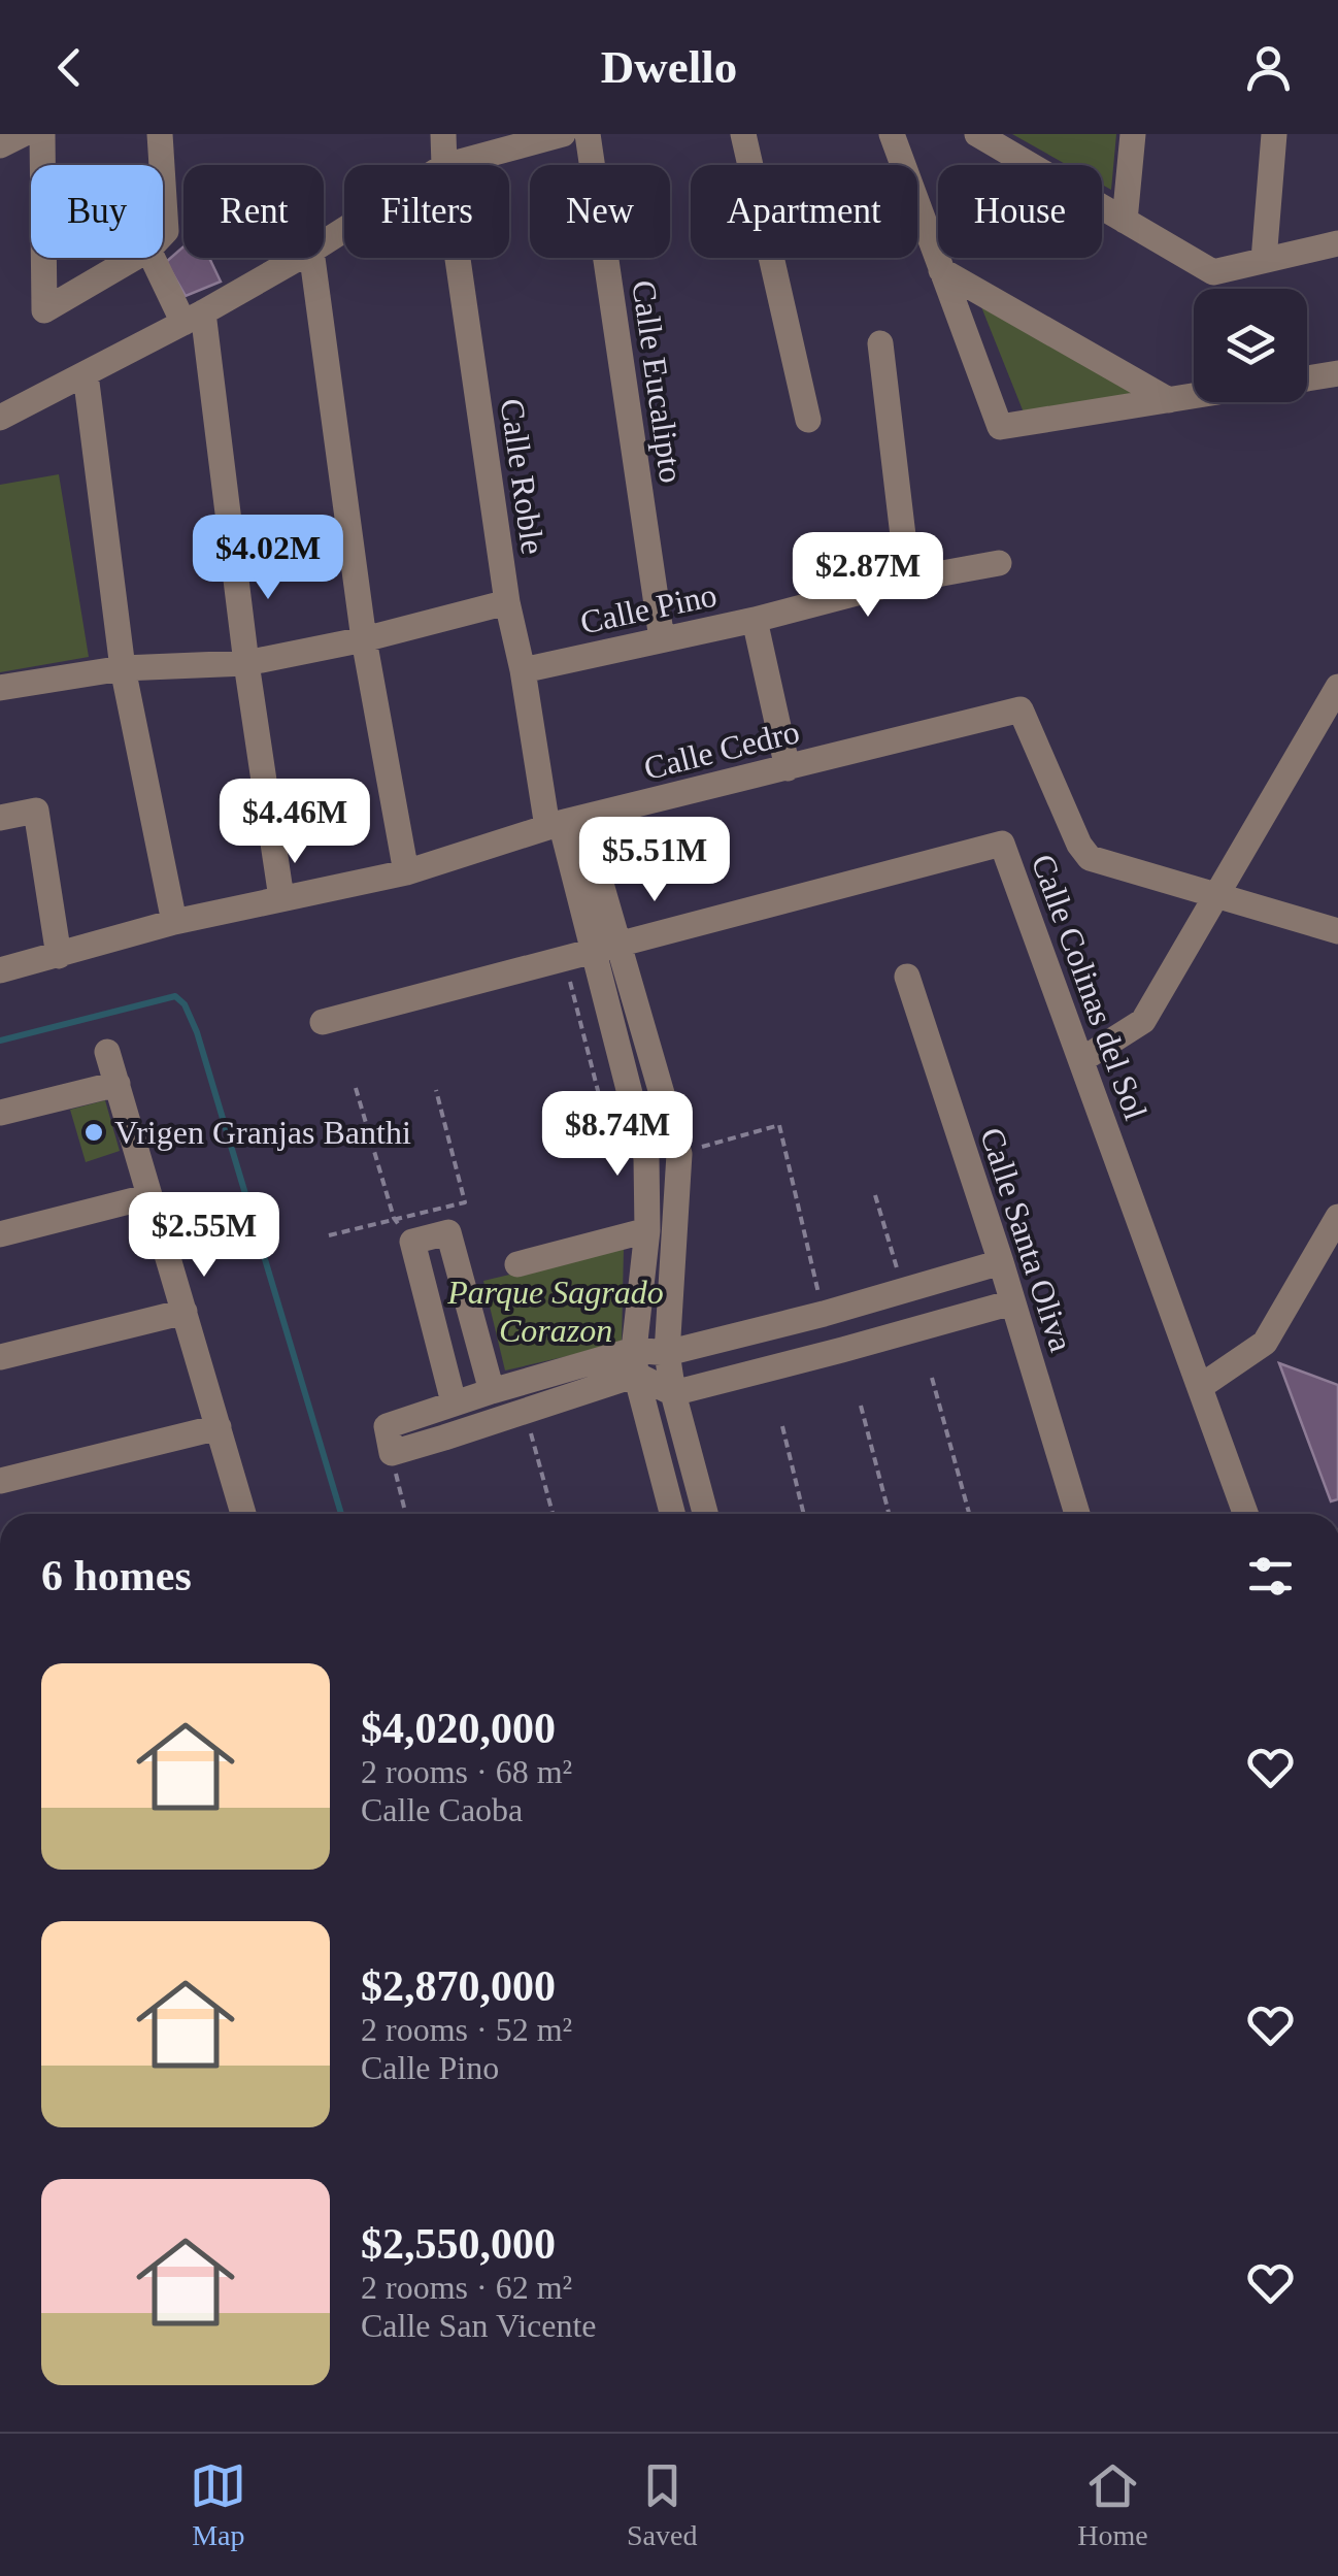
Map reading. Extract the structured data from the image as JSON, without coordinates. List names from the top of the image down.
{
  "streets": {
    "street": [
      "Calle Eucalipto",
      "Calle Roble",
      "Calle Pino",
      "Calle Cedro",
      "Calle Colinas del Sol",
      "Calle Santa Oliva"
    ]
  },
  "crossings": [
    ["Calle Eucalipto", "Calle Pino"],
    ["Calle Roble", "Calle Pino"],
    ["Calle Roble", "Calle Cedro"]
  ],
  "parks": ["Parque Sagrado Corazon"],
  "places": ["Vrigen Granjas Banthi"],
  "page": {
    "header": "Dwello",
    "chip": [
      "Buy",
      "Rent",
      "Filters",
      "New",
      "Apartment",
      "House"
    ],
    "price": [
      "$4.02M",
      "$2.87M",
      "$4.46M",
      "$5.51M",
      "$8.74M",
      "$2.55M"
    ],
    "heading": "6 homes",
    "list": [
      {
        "name": "$4,020,000",
        "note": "2 rooms · 68 m² · Calle Caoba"
      },
      {
        "name": "$2,870,000",
        "note": "2 rooms · 52 m² · Calle Pino"
      },
      {
        "name": "$2,550,000",
        "note": "2 rooms · 62 m² · Calle San Vicente"
      }
    ],
    "tabs": ["Map", "Saved", "Home"]
  }
}
